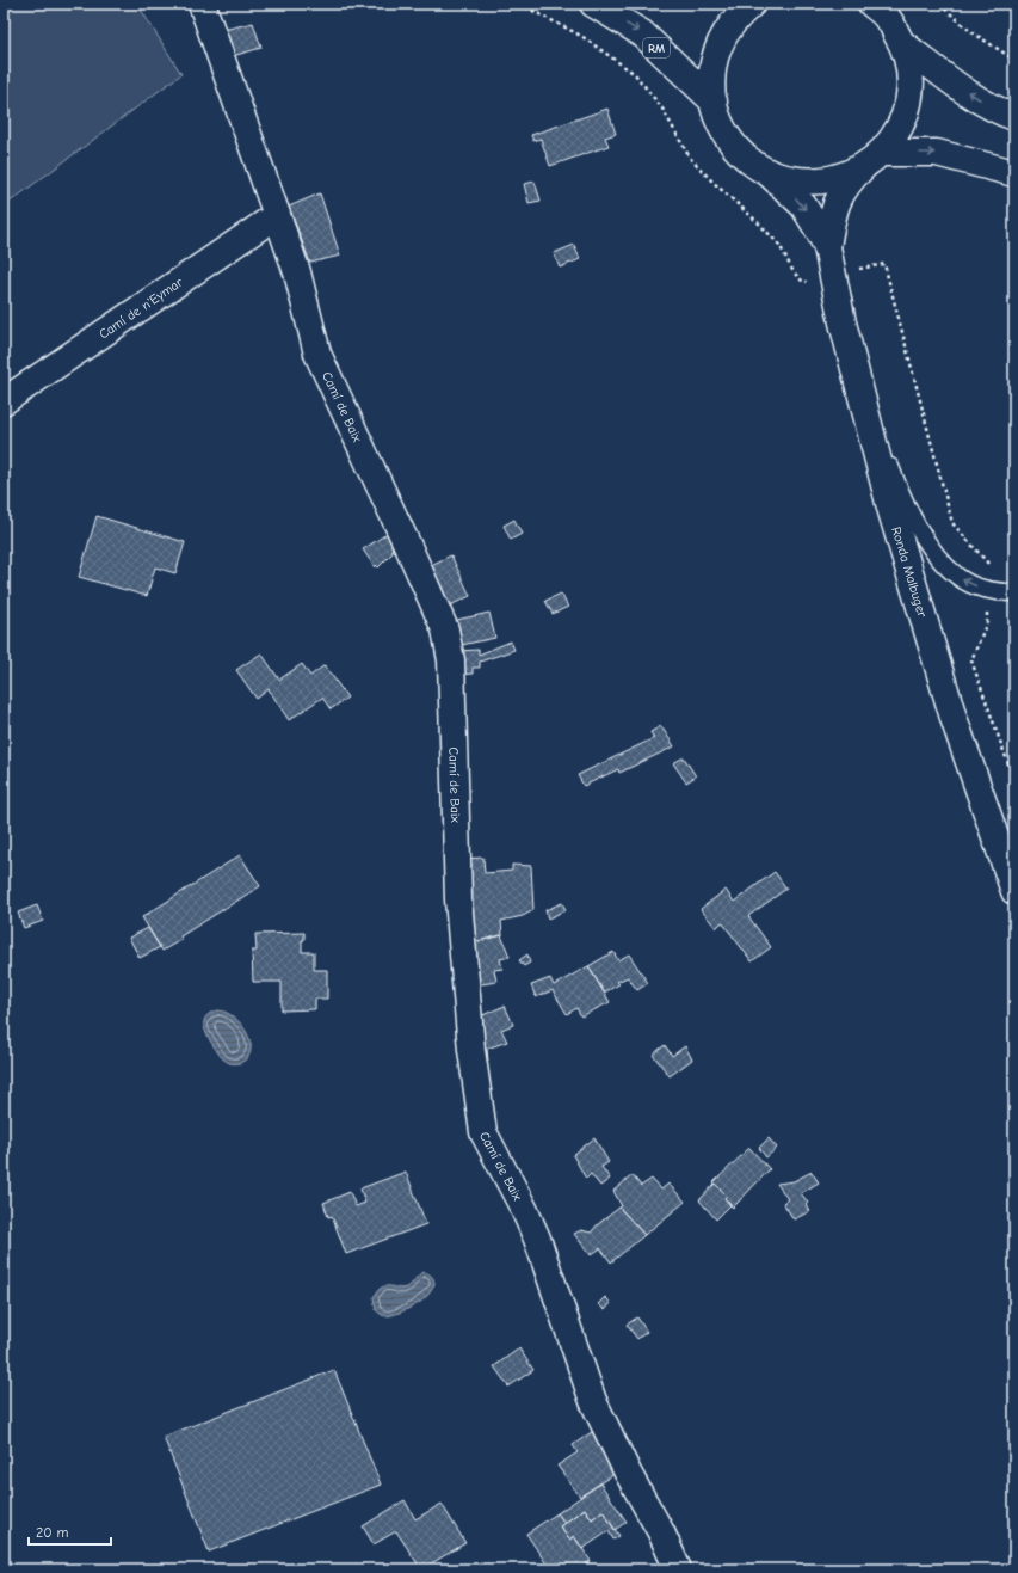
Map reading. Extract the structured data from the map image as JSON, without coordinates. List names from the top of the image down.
{
  "streets": {
    "street": [
      "RM",
      "Camí de n'Eymar",
      "Camí de Baix",
      "Ronda Malbuger"
    ]
  },
  "crossings": [
    ["Camí de n'Eymar", "Camí de Baix"]
  ],
  "scale_bar": "20 m"
}
